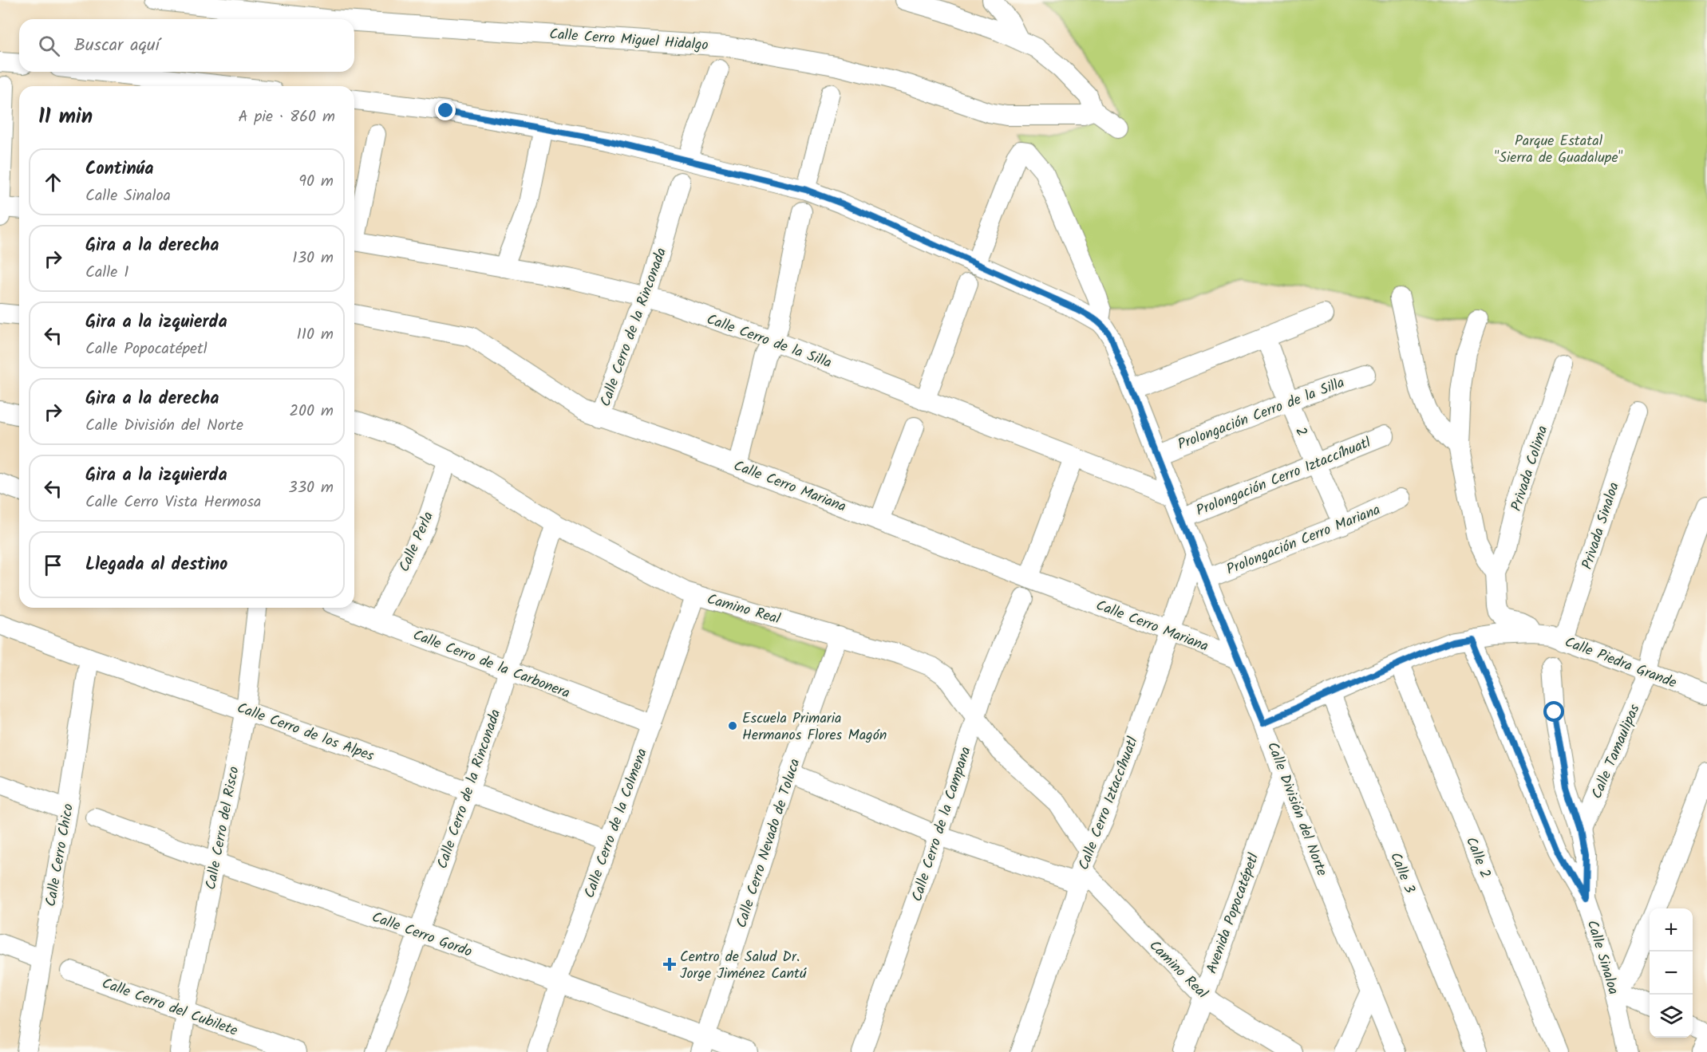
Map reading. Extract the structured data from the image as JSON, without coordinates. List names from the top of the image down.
{
  "streets": {
    "street": [
      "Calle Cerro Miguel Hidalgo",
      "Calle Cerro de la Rinconada",
      "Calle Cerro de la Silla",
      "Prolongación Cerro de la Silla",
      "2",
      "Privada Colima",
      "Prolongación Cerro Iztaccíhuatl",
      "Calle Cerro Mariana",
      "Privada Sinaloa",
      "Prolongación Cerro Mariana",
      "Calle Perla",
      "Camino Real",
      "Calle Piedra Grande",
      "Calle Cerro de la Carbonera",
      "Calle Cerro de los Alpes",
      "Calle Tamaulipas",
      "Calle Cerro Iztaccíhuatl",
      "Calle División del Norte",
      "Calle Cerro de la Colmena",
      "Calle Cerro de la Campana",
      "Calle Cerro del Risco",
      "Calle Cerro Nevado de Toluca",
      "Calle Cerro Chico",
      "Calle 2",
      "Calle 3",
      "Avenida Popocatépetl",
      "Calle Cerro Gordo",
      "Calle Sinaloa",
      "Calle Cerro del Cubilete"
    ]
  },
  "crossings": [
    ["Calle Cerro de la Rinconada", "Calle Cerro de la Silla"],
    ["Calle Cerro de la Rinconada", "Calle Cerro Mariana"],
    ["Calle Cerro de la Rinconada", "Camino Real"],
    ["Calle Cerro de la Rinconada", "Calle Cerro de la Carbonera"],
    ["Calle Cerro de la Rinconada", "Calle Cerro de los Alpes"],
    ["Calle Cerro de la Rinconada", "Calle Cerro Gordo"],
    ["Calle Cerro de la Silla", "Calle División del Norte"],
    ["Prolongación Cerro de la Silla", "2"],
    ["Prolongación Cerro de la Silla", "Calle División del Norte"],
    ["2", "Prolongación Cerro Iztaccíhuatl"],
    ["2", "Prolongación Cerro Mariana"],
    ["Prolongación Cerro Iztaccíhuatl", "Calle División del Norte"],
    ["Calle Cerro Mariana", "Calle Cerro Iztaccíhuatl"],
    ["Calle Cerro Mariana", "Calle División del Norte"],
    ["Privada Sinaloa", "Calle Piedra Grande"],
    ["Prolongación Cerro Mariana", "Calle División del Norte"],
    ["Calle Perla", "Camino Real"],
    ["Calle Perla", "Calle Cerro de la Carbonera"],
    ["Camino Real", "Calle Cerro Iztaccíhuatl"],
    ["Camino Real", "Calle Cerro de la Colmena"],
    ["Camino Real", "Calle Cerro de la Campana"],
    ["Camino Real", "Calle Cerro Nevado de Toluca"],
    ["Camino Real", "Avenida Popocatépetl"],
    ["Calle Piedra Grande", "Calle Tamaulipas"],
    ["Calle Cerro de la Carbonera", "Calle Cerro de la Colmena"],
    ["Calle Cerro de los Alpes", "Calle Cerro de la Colmena"],
    ["Calle Cerro de los Alpes", "Calle Cerro del Risco"],
    ["Calle Cerro de los Alpes", "Calle Cerro Chico"],
    ["Calle Tamaulipas", "Calle Sinaloa"],
    ["Calle Cerro Iztaccíhuatl", "Calle División del Norte"],
    ["Calle División del Norte", "Avenida Popocatépetl"],
    ["Calle Cerro de la Colmena", "Calle Cerro Gordo"],
    ["Calle Cerro del Risco", "Calle Cerro Gordo"],
    ["Calle Cerro del Risco", "Calle Cerro del Cubilete"],
    ["Calle Cerro Nevado de Toluca", "Calle Cerro Gordo"]
  ],
  "parks": ["Parque Estatal \"Sierra de Guadalupe\""],
  "places": {
    "other": ["Escuela Primaria Hermanos Flores Magón"],
    "health": ["Centro de Salud Dr. Jorge Jiménez Cantú"]
  },
  "page": {
    "search": "Buscar aquí",
    "heading": ["11 min", "A pie · 860 m"],
    "list": [
      ["Continúa", "Calle Sinaloa", "90 m"],
      ["Gira a la derecha", "Calle 1", "130 m"],
      ["Gira a la izquierda", "Calle Popocatépetl", "110 m"],
      ["Gira a la derecha", "Calle División del Norte", "200 m"],
      ["Gira a la izquierda", "Calle Cerro Vista Hermosa", "330 m"],
      "Llegada al destino"
    ],
    "map_buttons": ["+", "−"]
  }
}
